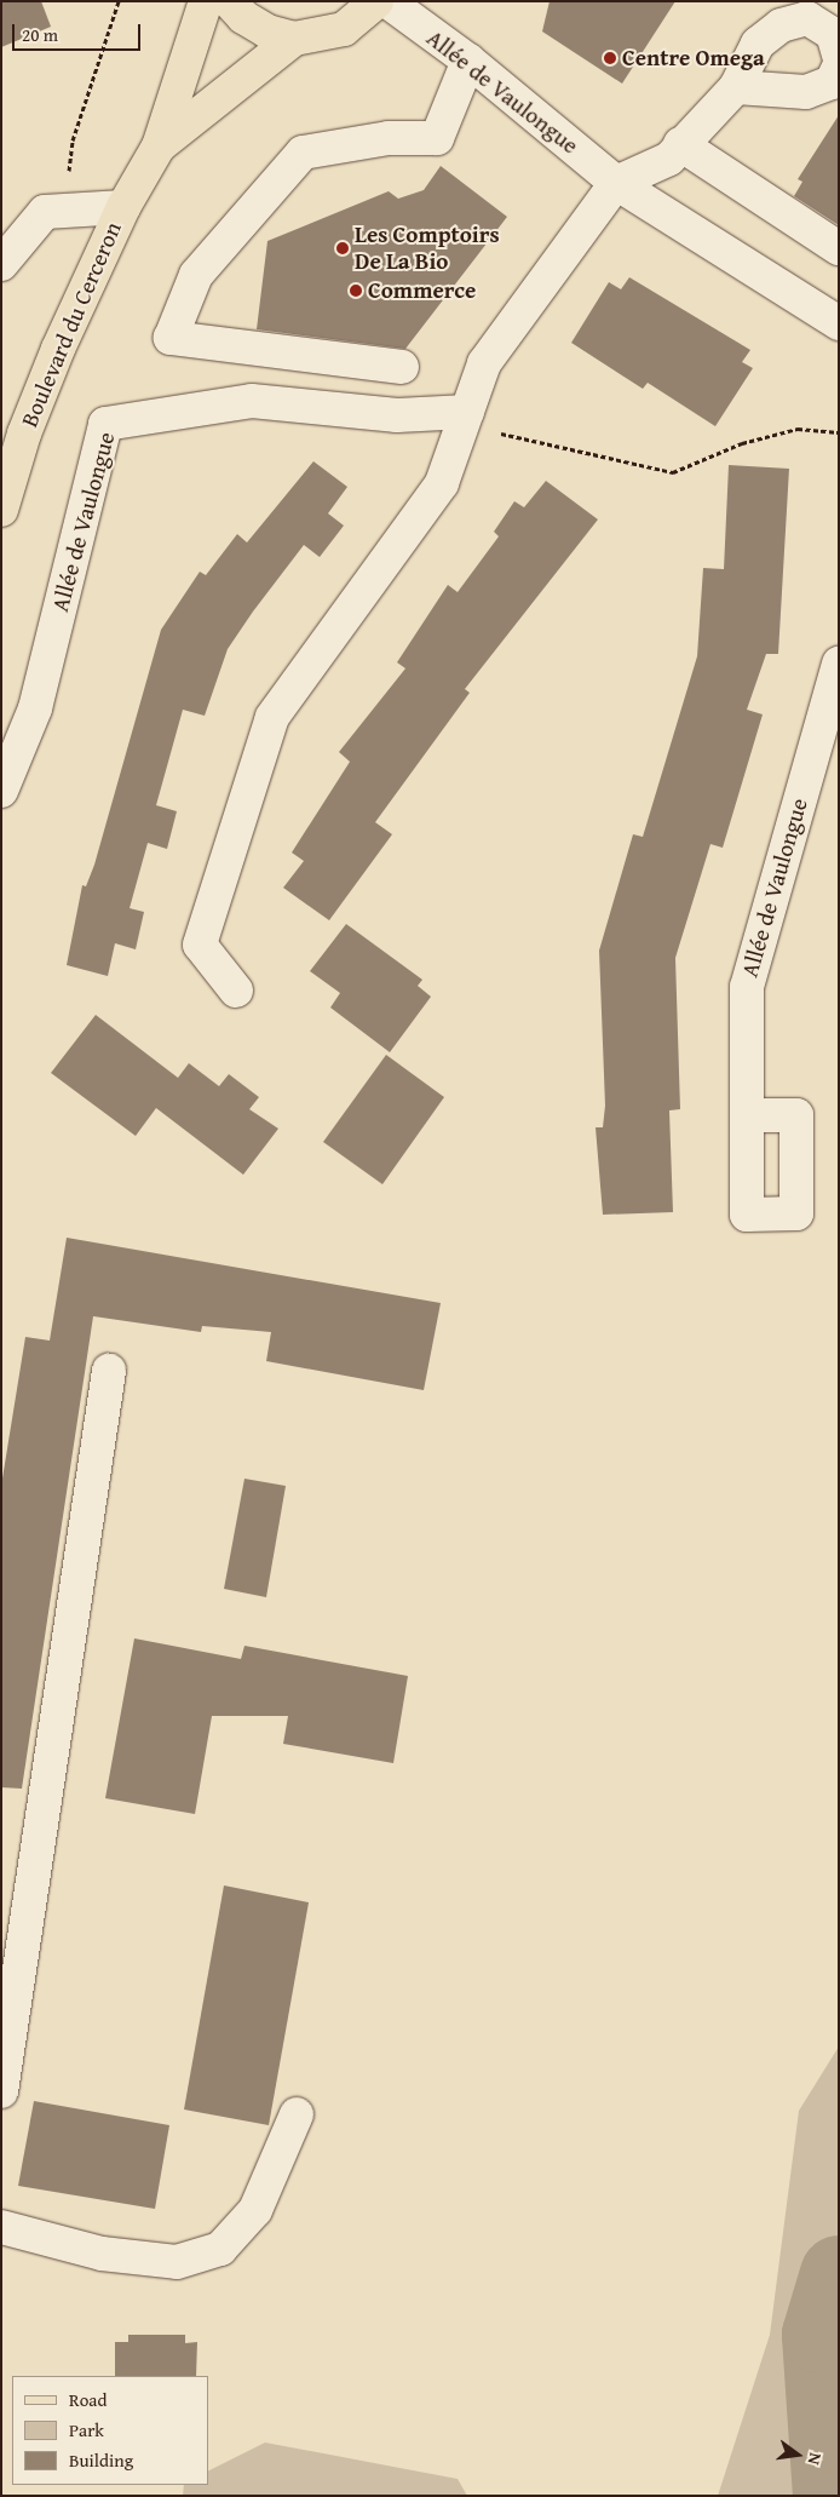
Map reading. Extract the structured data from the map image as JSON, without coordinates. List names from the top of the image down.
{
  "streets": {
    "main road": ["Boulevard du Cerceron"],
    "street": ["Allée de Vaulongue"]
  },
  "places": ["Centre Omega", "Les Comptoirs De La Bio", "Commerce"],
  "legend": ["Road", "Park", "Building"],
  "scale_bar": "20 m",
  "north": "right"
}
